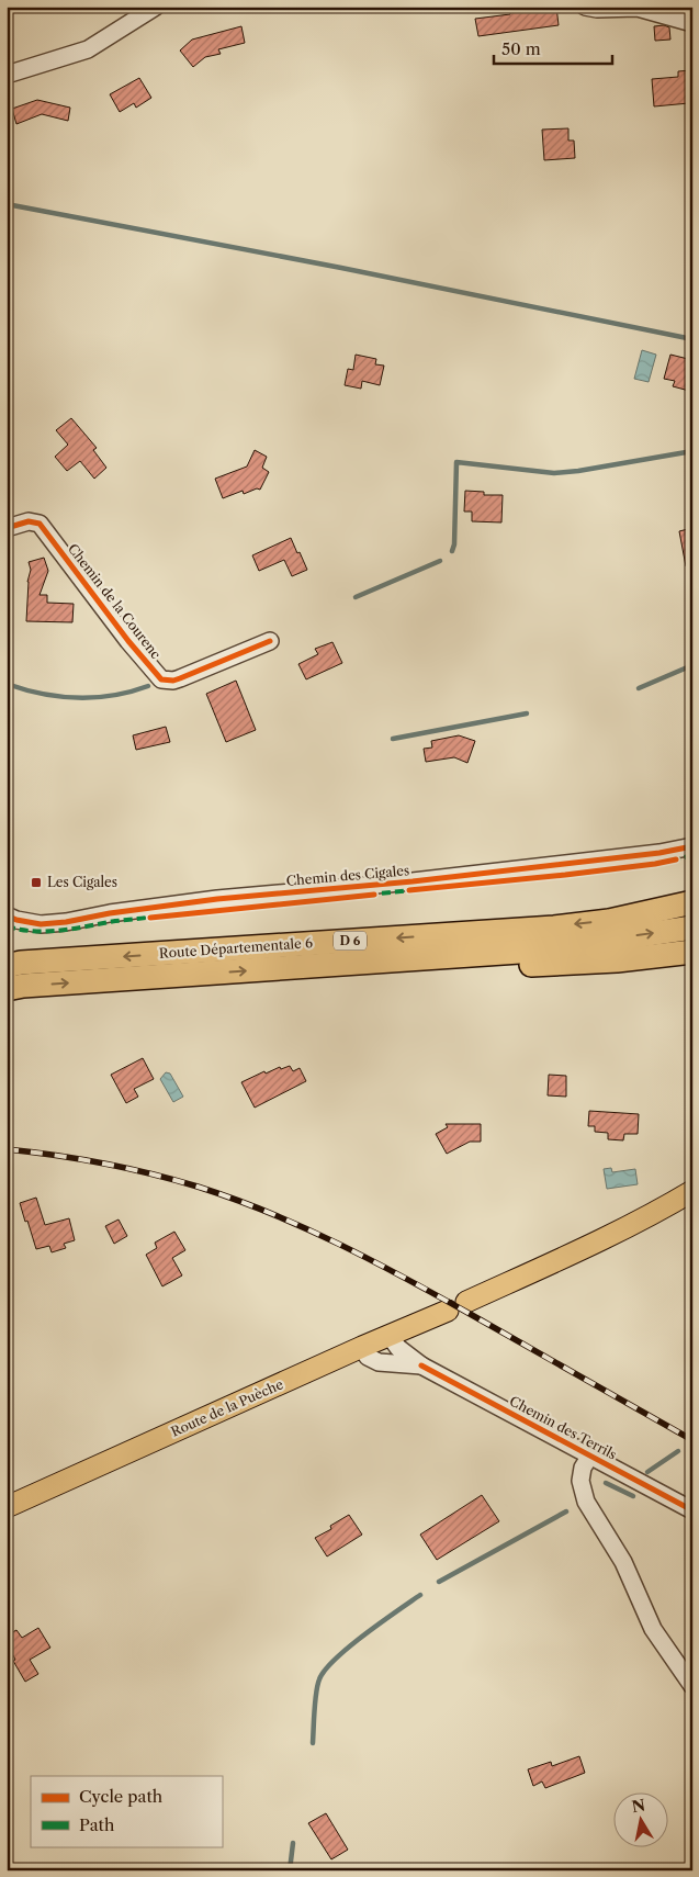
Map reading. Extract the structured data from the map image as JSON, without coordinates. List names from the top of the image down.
{
  "streets": {
    "highway": ["D 6", "Route Départementale 6"],
    "main road": ["Route de la Puèche"],
    "street": ["Chemin de la Courenc", "Chemin des Cigales", "Chemin des Terrils"]
  },
  "crossings": [
    ["Route de la Puèche", "Chemin des Terrils"]
  ],
  "places": {
    "transit": ["Les Cigales"]
  },
  "legend": ["Cycle path", "Path"],
  "scale_bar": "50 m",
  "north": "top"
}
